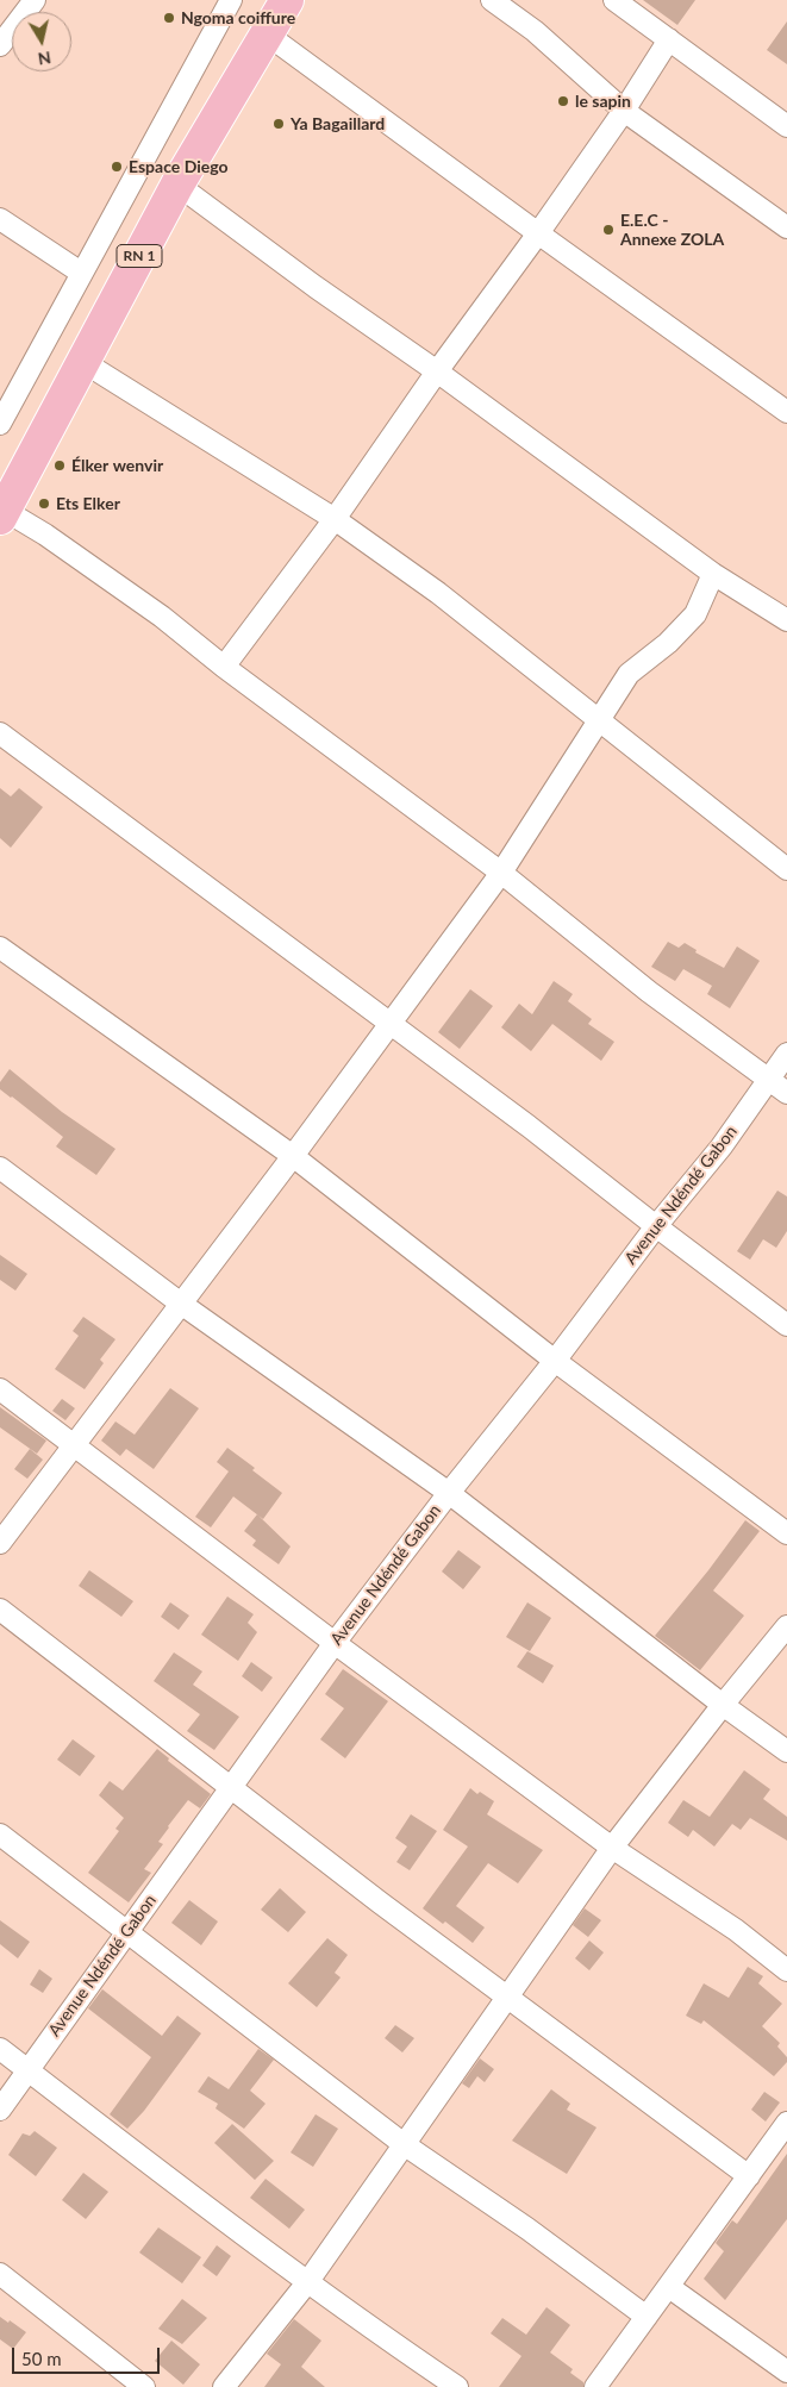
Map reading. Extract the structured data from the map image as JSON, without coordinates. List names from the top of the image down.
{
  "streets": {
    "highway": ["RN 1"],
    "street": ["Avenue Ndéndé Gabon"]
  },
  "places": [
    "Ngoma coiffure",
    "le sapin",
    "Ya Bagaillard",
    "Espace Diego",
    "E.E.C - Annexe ZOLA",
    "Élker wenvir",
    "Ets Elker"
  ],
  "scale_bar": "50 m",
  "north": "bottom"
}
